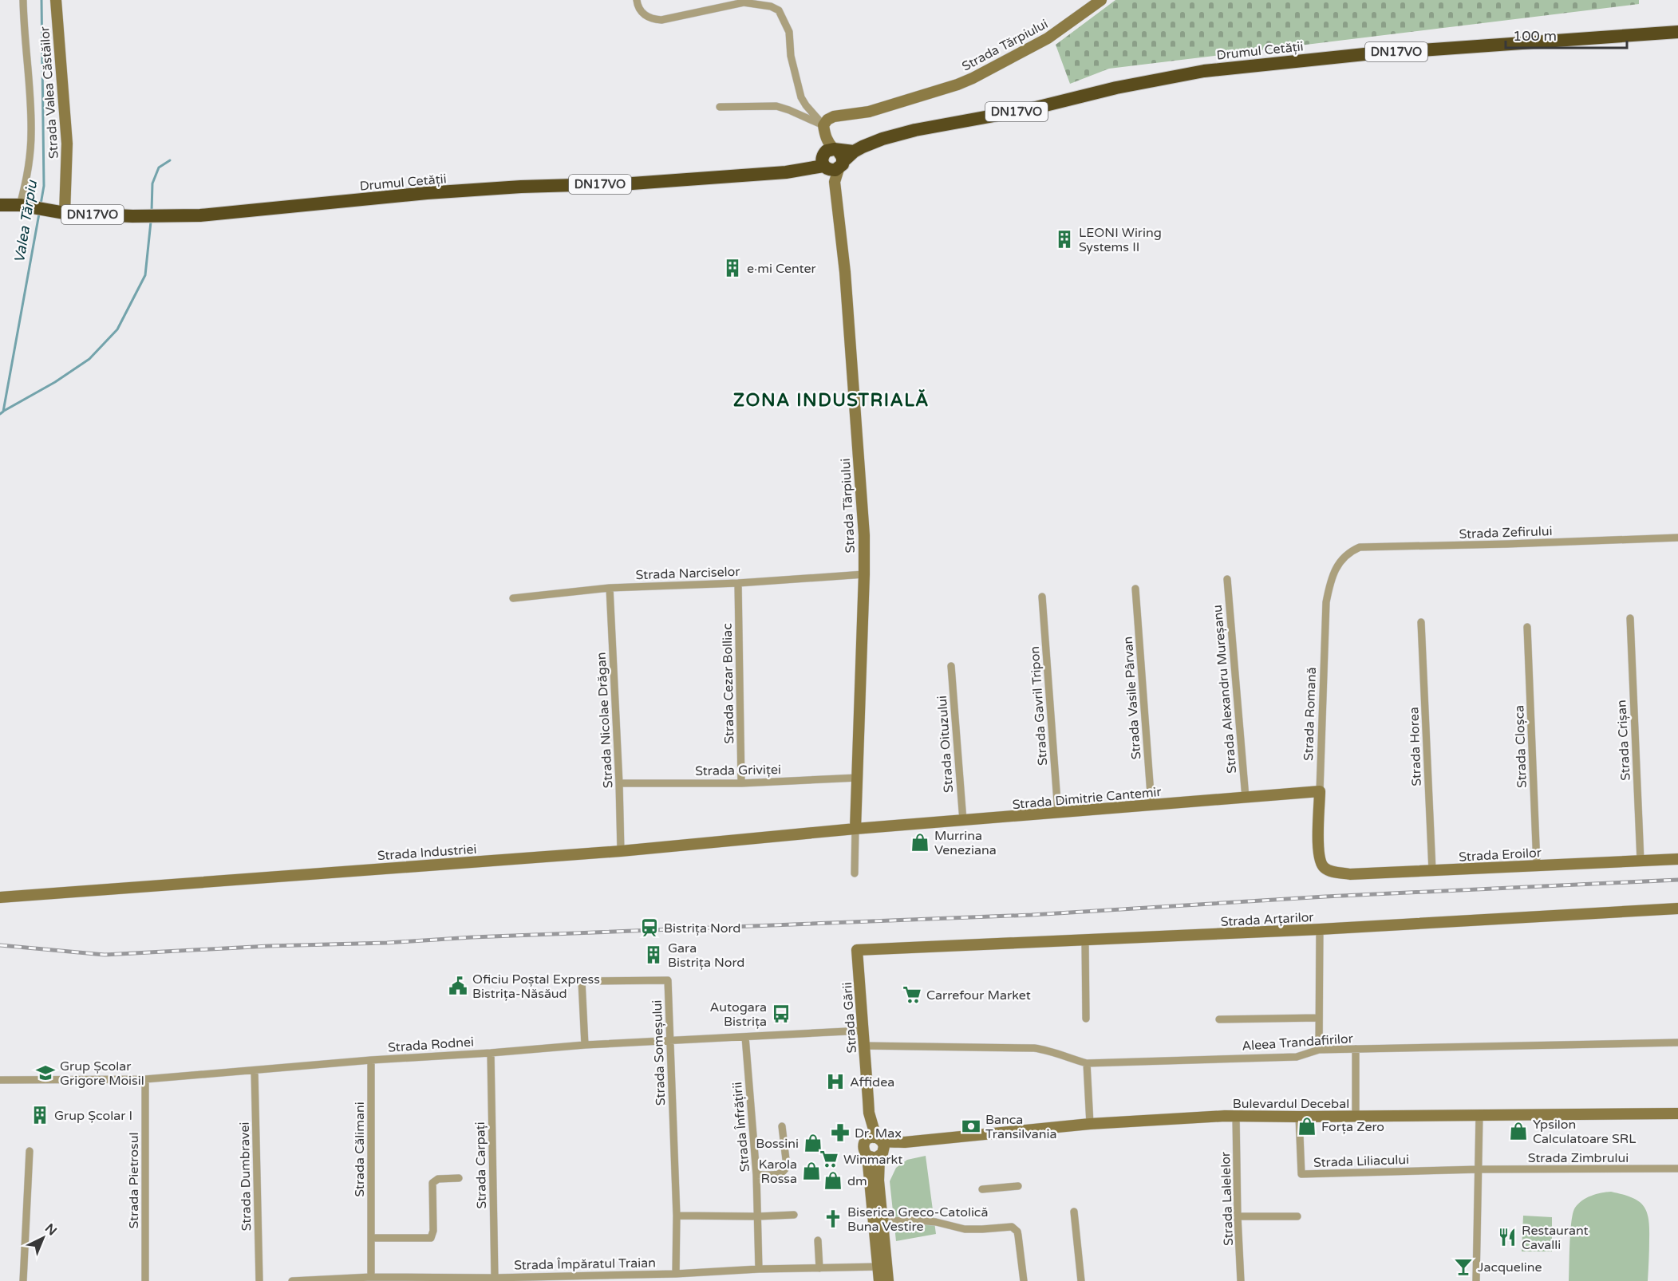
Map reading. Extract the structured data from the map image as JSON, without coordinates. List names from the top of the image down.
{
  "streets": {
    "highway": ["Drumul Cetății", "DN17VO"],
    "street": [
      "Strada Tărpiului",
      "Strada Valea Căstăilor",
      "Strada Zefirului",
      "Strada Narciselor",
      "Strada Cezar Bolliac",
      "Strada Alexandru Mureșanu",
      "Strada Vasile Pârvan",
      "Strada Gavril Tripon",
      "Strada Romană",
      "Strada Nicolae Drăgan",
      "Strada Crișan",
      "Strada Oituzului",
      "Strada Horea",
      "Strada Cloșca",
      "Strada Griviței",
      "Strada Dimitrie Cantemir",
      "Strada Industriei",
      "Strada Eroilor",
      "Strada Arțarilor",
      "Strada Gării",
      "Aleea Trandafirilor",
      "Strada Rodnei",
      "Strada Someșului",
      "Bulevardul Decebal",
      "Strada Înfrățirii",
      "Strada Călimani",
      "Strada Zimbrului",
      "Strada Liliacului",
      "Strada Carpați",
      "Strada Dumbravei",
      "Strada Pietrosul",
      "Strada Lalelelor",
      "Strada Împăratul Traian"
    ]
  },
  "crossings": [
    ["Strada Tărpiului", "Drumul Cetății"],
    ["Strada Tărpiului", "Strada Narciselor"],
    ["Strada Tărpiului", "Strada Griviței"],
    ["Strada Tărpiului", "Strada Dimitrie Cantemir"],
    ["Strada Tărpiului", "Strada Industriei"],
    ["Drumul Cetății", "Strada Valea Căstăilor"],
    ["Strada Zefirului", "Strada Romană"],
    ["Strada Narciselor", "Strada Cezar Bolliac"],
    ["Strada Narciselor", "Strada Nicolae Drăgan"],
    ["Strada Cezar Bolliac", "Strada Griviței"],
    ["Strada Alexandru Mureșanu", "Strada Dimitrie Cantemir"],
    ["Strada Vasile Pârvan", "Strada Dimitrie Cantemir"],
    ["Strada Gavril Tripon", "Strada Dimitrie Cantemir"],
    ["Strada Romană", "Strada Dimitrie Cantemir"],
    ["Strada Romană", "Strada Eroilor"],
    ["Strada Nicolae Drăgan", "Strada Griviței"],
    ["Strada Nicolae Drăgan", "Strada Industriei"],
    ["Strada Crișan", "Strada Eroilor"],
    ["Strada Oituzului", "Strada Dimitrie Cantemir"],
    ["Strada Horea", "Strada Eroilor"],
    ["Strada Cloșca", "Strada Eroilor"],
    ["Strada Dimitrie Cantemir", "Strada Industriei"],
    ["Strada Arțarilor", "Strada Gării"],
    ["Strada Gării", "Aleea Trandafirilor"],
    ["Strada Gării", "Strada Rodnei"],
    ["Strada Gării", "Bulevardul Decebal"],
    ["Strada Gării", "Strada Împăratul Traian"],
    ["Strada Rodnei", "Strada Someșului"],
    ["Strada Rodnei", "Strada Înfrățirii"],
    ["Strada Rodnei", "Strada Călimani"],
    ["Strada Rodnei", "Strada Carpați"],
    ["Strada Rodnei", "Strada Dumbravei"],
    ["Strada Rodnei", "Strada Pietrosul"],
    ["Strada Someșului", "Strada Împăratul Traian"],
    ["Bulevardul Decebal", "Strada Liliacului"],
    ["Bulevardul Decebal", "Strada Lalelelor"],
    ["Strada Înfrățirii", "Strada Împăratul Traian"],
    ["Strada Călimani", "Strada Împăratul Traian"],
    ["Strada Zimbrului", "Strada Liliacului"],
    ["Strada Carpați", "Strada Împăratul Traian"]
  ],
  "districts": ["ZONA INDUSTRIALĂ"],
  "water": ["Valea Tărpiu"],
  "places": {
    "building": [
      "LEONI Wiring Systems II",
      "e·mi Center",
      "Gara Bistrița Nord",
      "Grup Școlar I"
    ],
    "shop": [
      "Murrina Veneziana",
      "Forța Zero",
      "Ypsilon Calculatoare SRL",
      "Bossini",
      "Karola Rossa",
      "dm"
    ],
    "station": ["Bistrița Nord"],
    "public building": ["Oficiu Poștal Express Bistrița-Năsăud"],
    "supermarket": ["Carrefour Market", "Winmarkt"],
    "bus stop": ["Autogara Bistrița"],
    "school or university": ["Grup Școlar Grigore Moisil"],
    "hospital": ["Affidea"],
    "bank": ["Banca Transilvania"],
    "pharmacy": ["Dr. Max"],
    "church": ["Biserica Greco-Catolică Buna Vestire"],
    "restaurant": ["Restaurant Cavalli"],
    "bar": ["Jacqueline"]
  },
  "scale_bar": "100 m",
  "north": "top right"
}
